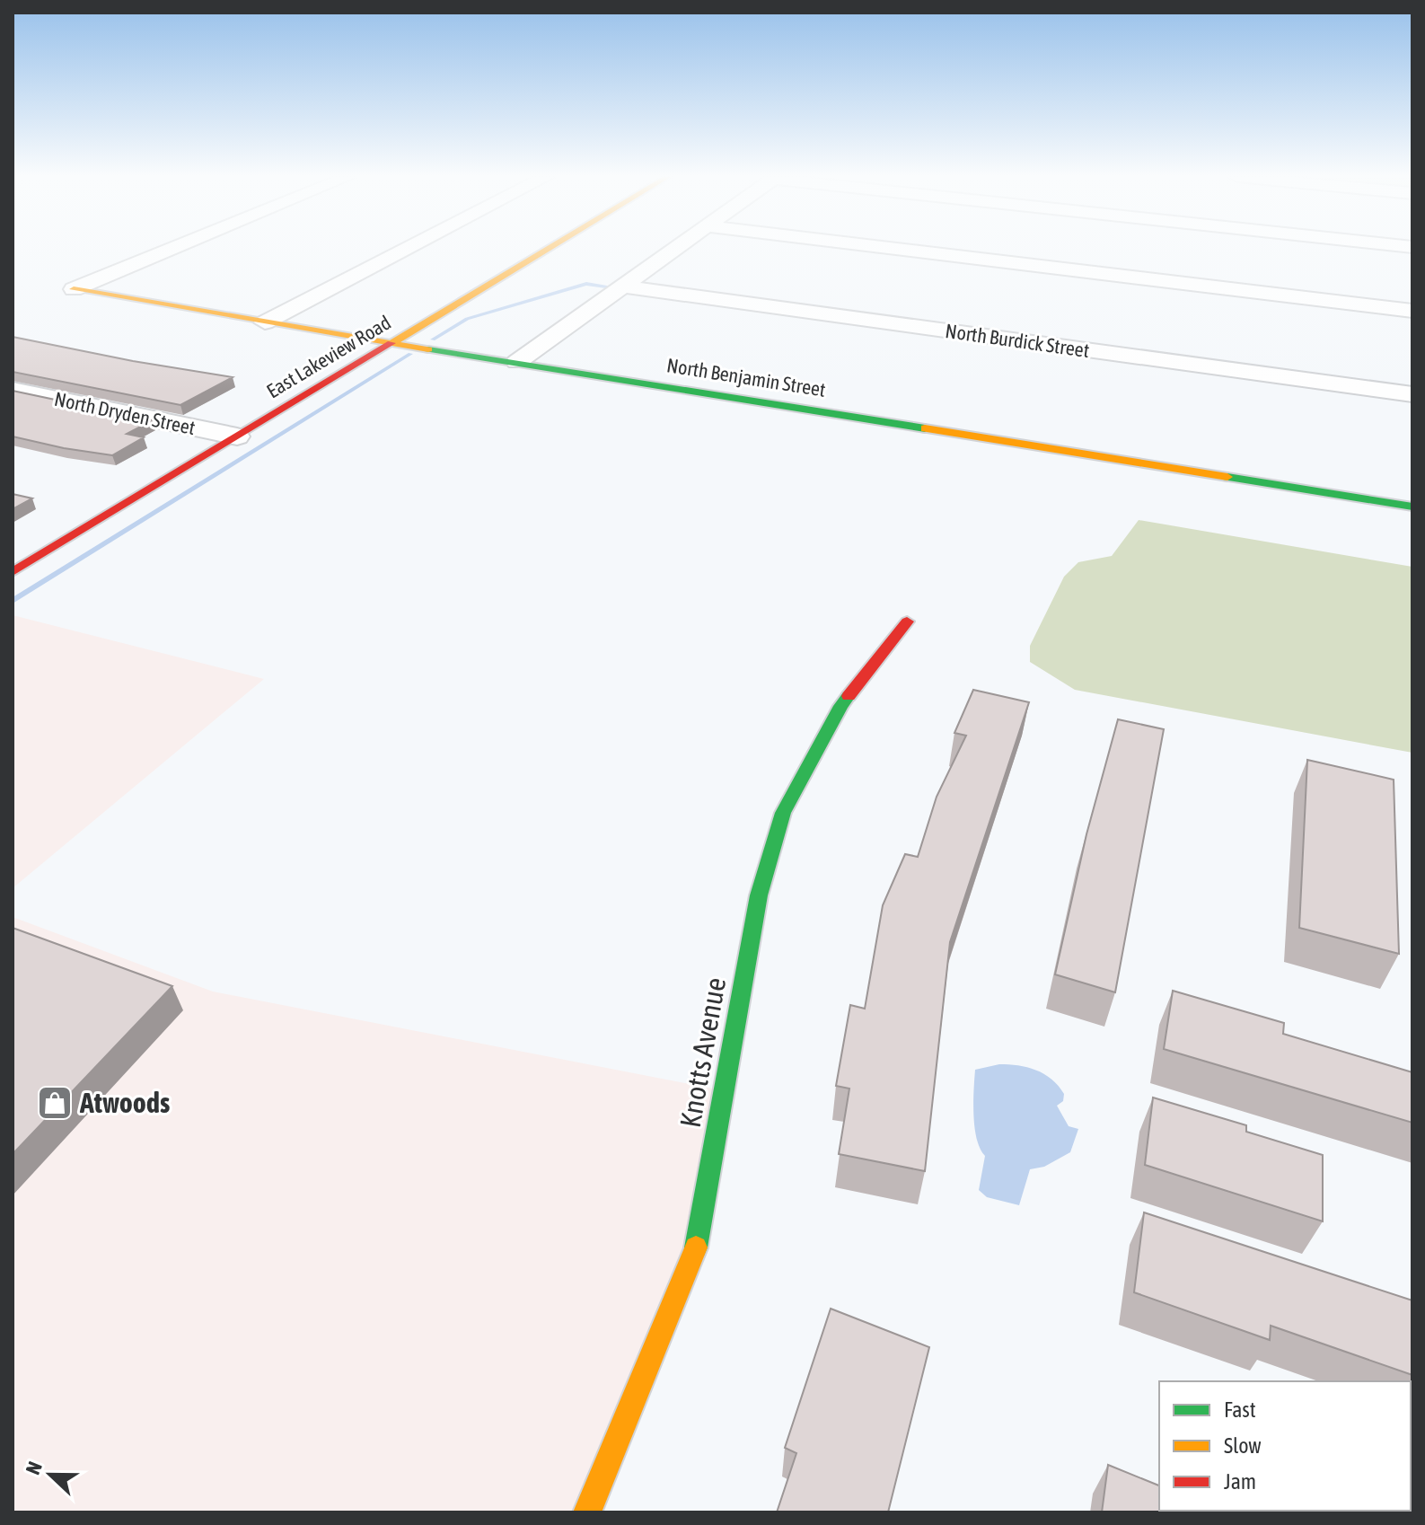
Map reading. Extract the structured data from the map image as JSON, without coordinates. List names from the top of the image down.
{
  "streets": {
    "street": [
      "North Burdick Street",
      "East Lakeview Road",
      "North Benjamin Street",
      "North Dryden Street",
      "Knotts Avenue"
    ]
  },
  "crossings": [
    ["East Lakeview Road", "North Benjamin Street"],
    ["East Lakeview Road", "North Dryden Street"]
  ],
  "places": {
    "shop": ["Atwoods"]
  },
  "legend": ["Fast", "Slow", "Jam"],
  "north": "left"
}
